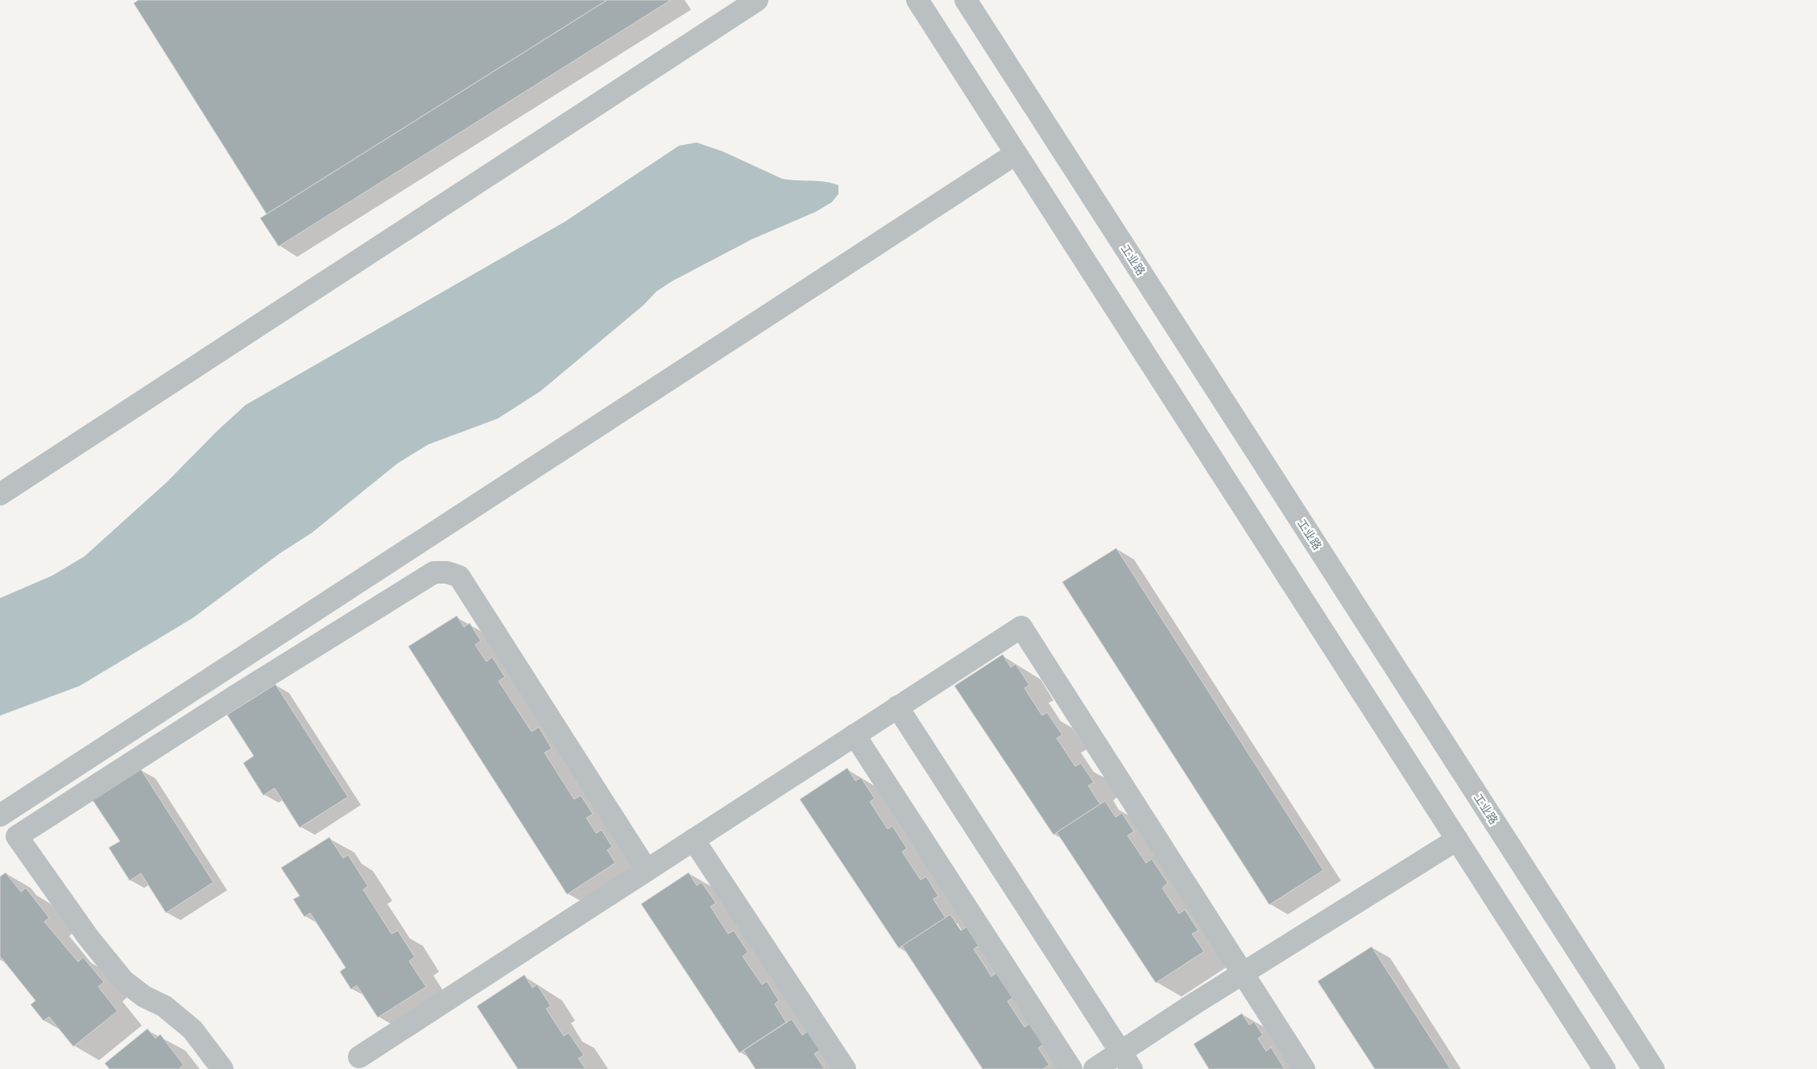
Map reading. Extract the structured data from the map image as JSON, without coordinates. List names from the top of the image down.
{
  "streets": {
    "street": ["工业路"]
  }
}
